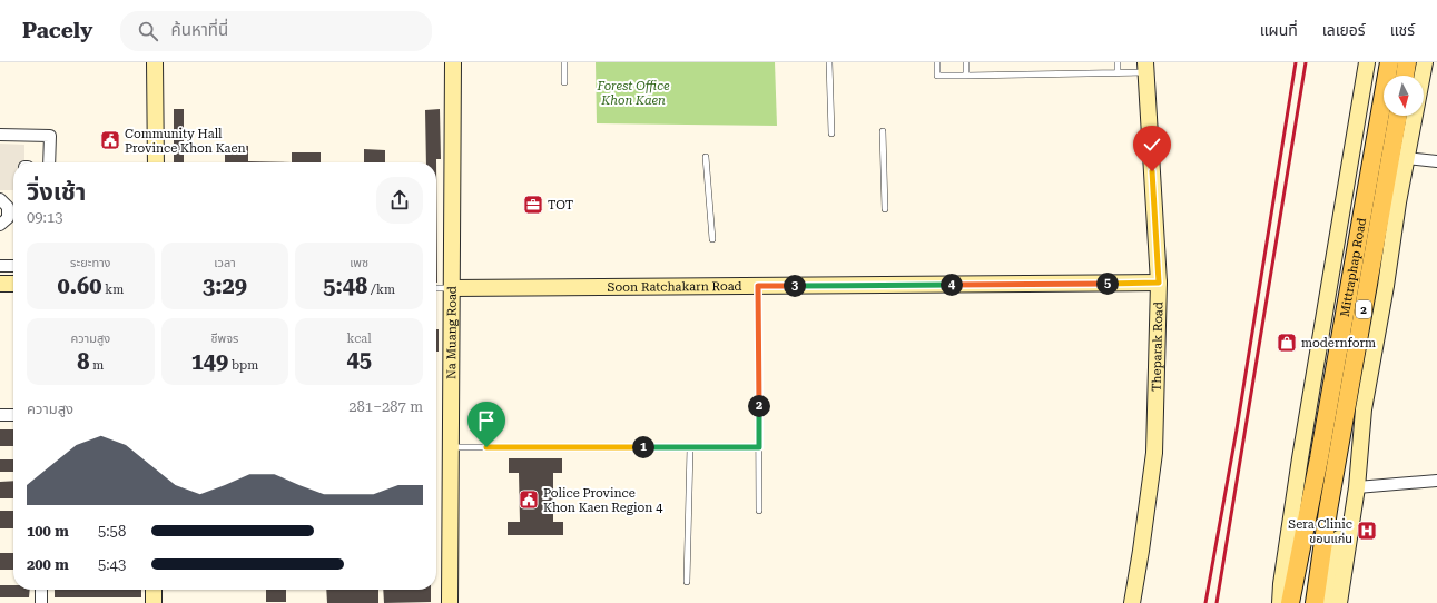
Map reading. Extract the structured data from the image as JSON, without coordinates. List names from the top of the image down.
{
  "streets": {
    "main road": ["Mittraphap Road", "2"],
    "street": ["Soon Ratchakarn Road", "Na Muang Road", "Theparak Road"]
  },
  "crossings": [
    ["Soon Ratchakarn Road", "Na Muang Road"],
    ["Soon Ratchakarn Road", "Theparak Road"]
  ],
  "parks": ["Forest Office Khon Kaen"],
  "places": {
    "public building": ["Community Hall Province Khon Kaen", "Police Province Khon Kaen Region 4"],
    "office": ["TOT"],
    "shop": ["modernform"],
    "hospital": ["Sera Clinic ขอนแก่น"]
  },
  "north": "bottom",
  "page": {
    "header": "Pacely",
    "search": "ค้นหาที่นี่",
    "nav": ["แผนที่", "เลเยอร์", "แชร์"],
    "heading": ["วิ่งเช้า", "09:13"],
    "stats": [
      ["ระยะทาง", "0.60 km"],
      ["เวลา", "3:29"],
      ["เพซ", "5:48 /km"],
      ["ความสูง", "8 m"],
      ["ชีพจร", "149 bpm"],
      ["kcal", "45"]
    ],
    "pins": [
      "5",
      "4",
      "3",
      "2",
      "1"
    ],
    "chart": ["ความสูง", "281–287 m"],
    "list": [
      {
        "name": "100 m",
        "note": "5:58"
      },
      {
        "name": "200 m",
        "note": "5:43"
      }
    ]
  }
}
